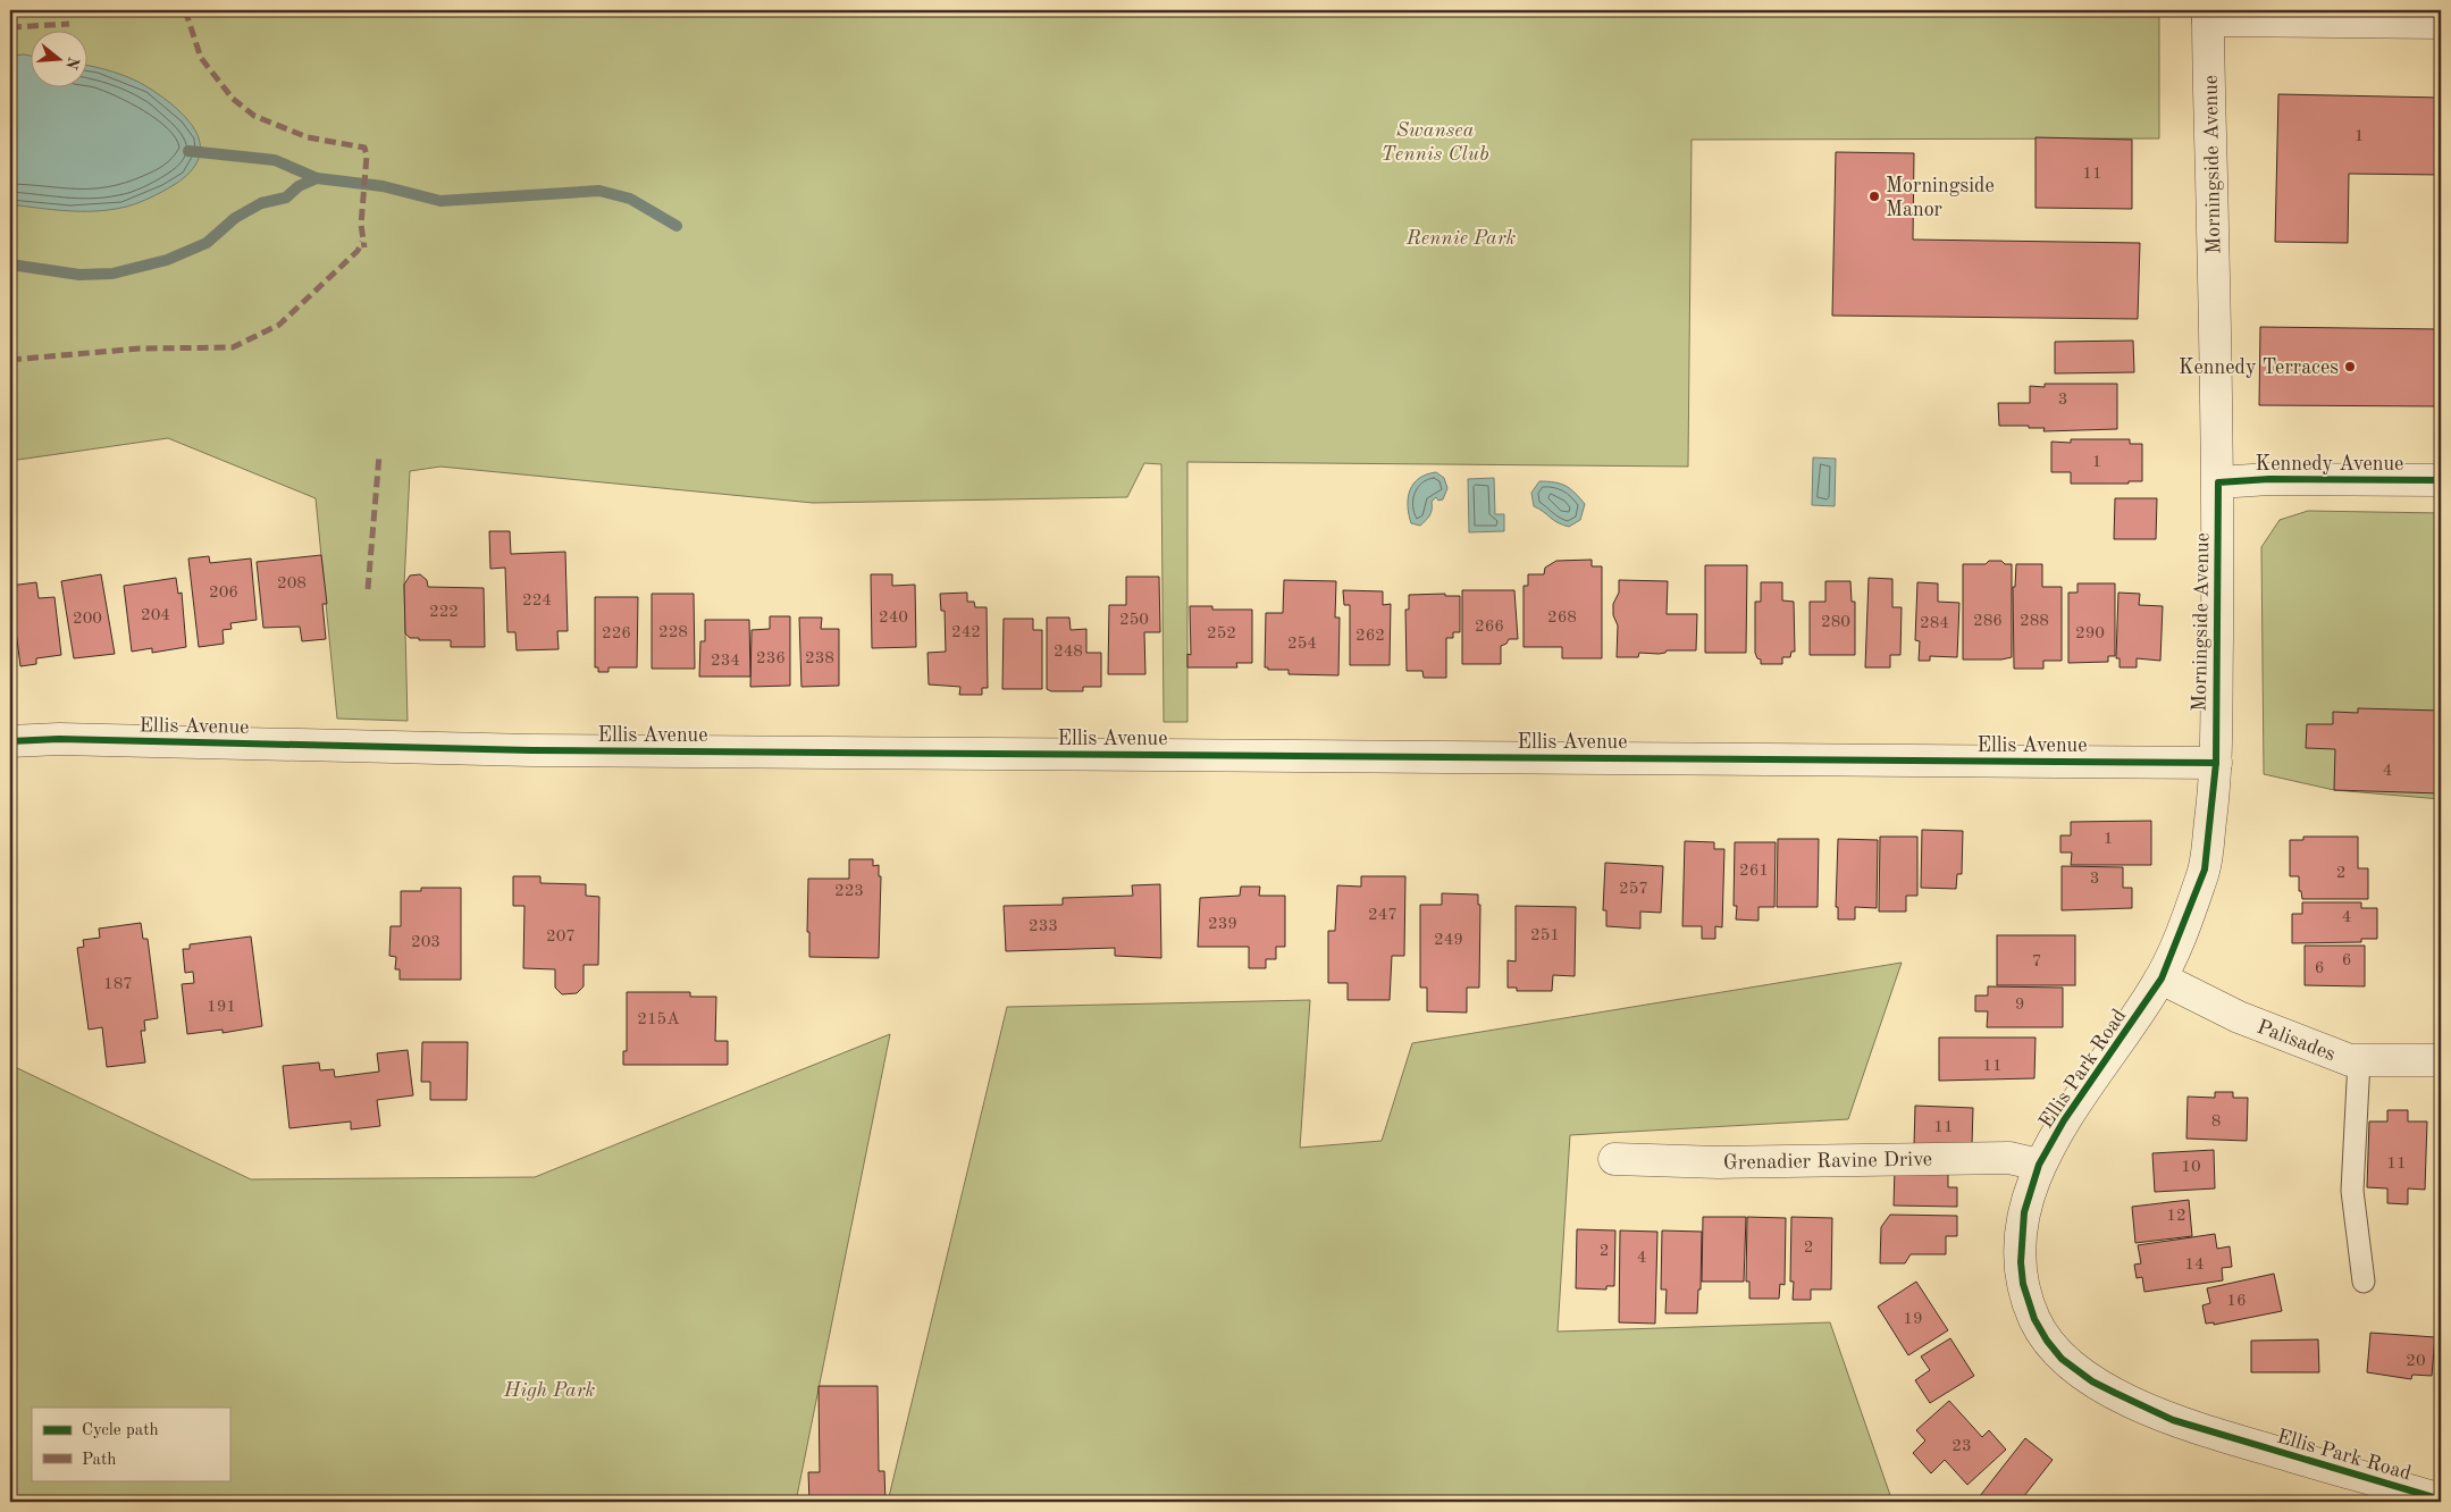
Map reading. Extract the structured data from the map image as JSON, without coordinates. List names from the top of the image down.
{
  "streets": {
    "street": [
      "Morningside Avenue",
      "Kennedy Avenue",
      "Ellis Avenue",
      "Palisades",
      "Ellis Park Road",
      "Grenadier Ravine Drive"
    ]
  },
  "crossings": [
    ["Morningside Avenue", "Kennedy Avenue"],
    ["Morningside Avenue", "Ellis Avenue"],
    ["Morningside Avenue", "Ellis Park Road"],
    ["Ellis Avenue", "Ellis Park Road"],
    ["Palisades", "Ellis Park Road"],
    ["Ellis Park Road", "Grenadier Ravine Drive"]
  ],
  "parks": ["Swansea Tennis Club", "Rennie Park", "High Park"],
  "places": ["Morningside Manor", "Kennedy Terraces"],
  "house_numbers": [
    "1",
    "11",
    "3",
    "1",
    "208",
    "206",
    "224",
    "222",
    "204",
    "240",
    "268",
    "200",
    "250",
    "286",
    "288",
    "280",
    "284",
    "266",
    "228",
    "242",
    "226",
    "252",
    "290",
    "262",
    "254",
    "248",
    "236",
    "238",
    "234",
    "4",
    "1",
    "261",
    "2",
    "3",
    "257",
    "223",
    "247",
    "4",
    "239",
    "233",
    "251",
    "207",
    "249",
    "203",
    "6",
    "7",
    "6",
    "187",
    "9",
    "191",
    "215A",
    "11",
    "8",
    "11",
    "11",
    "10",
    "12",
    "2",
    "2",
    "4",
    "14",
    "16",
    "19",
    "20",
    "23"
  ],
  "legend": ["Cycle path", "Path"],
  "north": "right"
}
